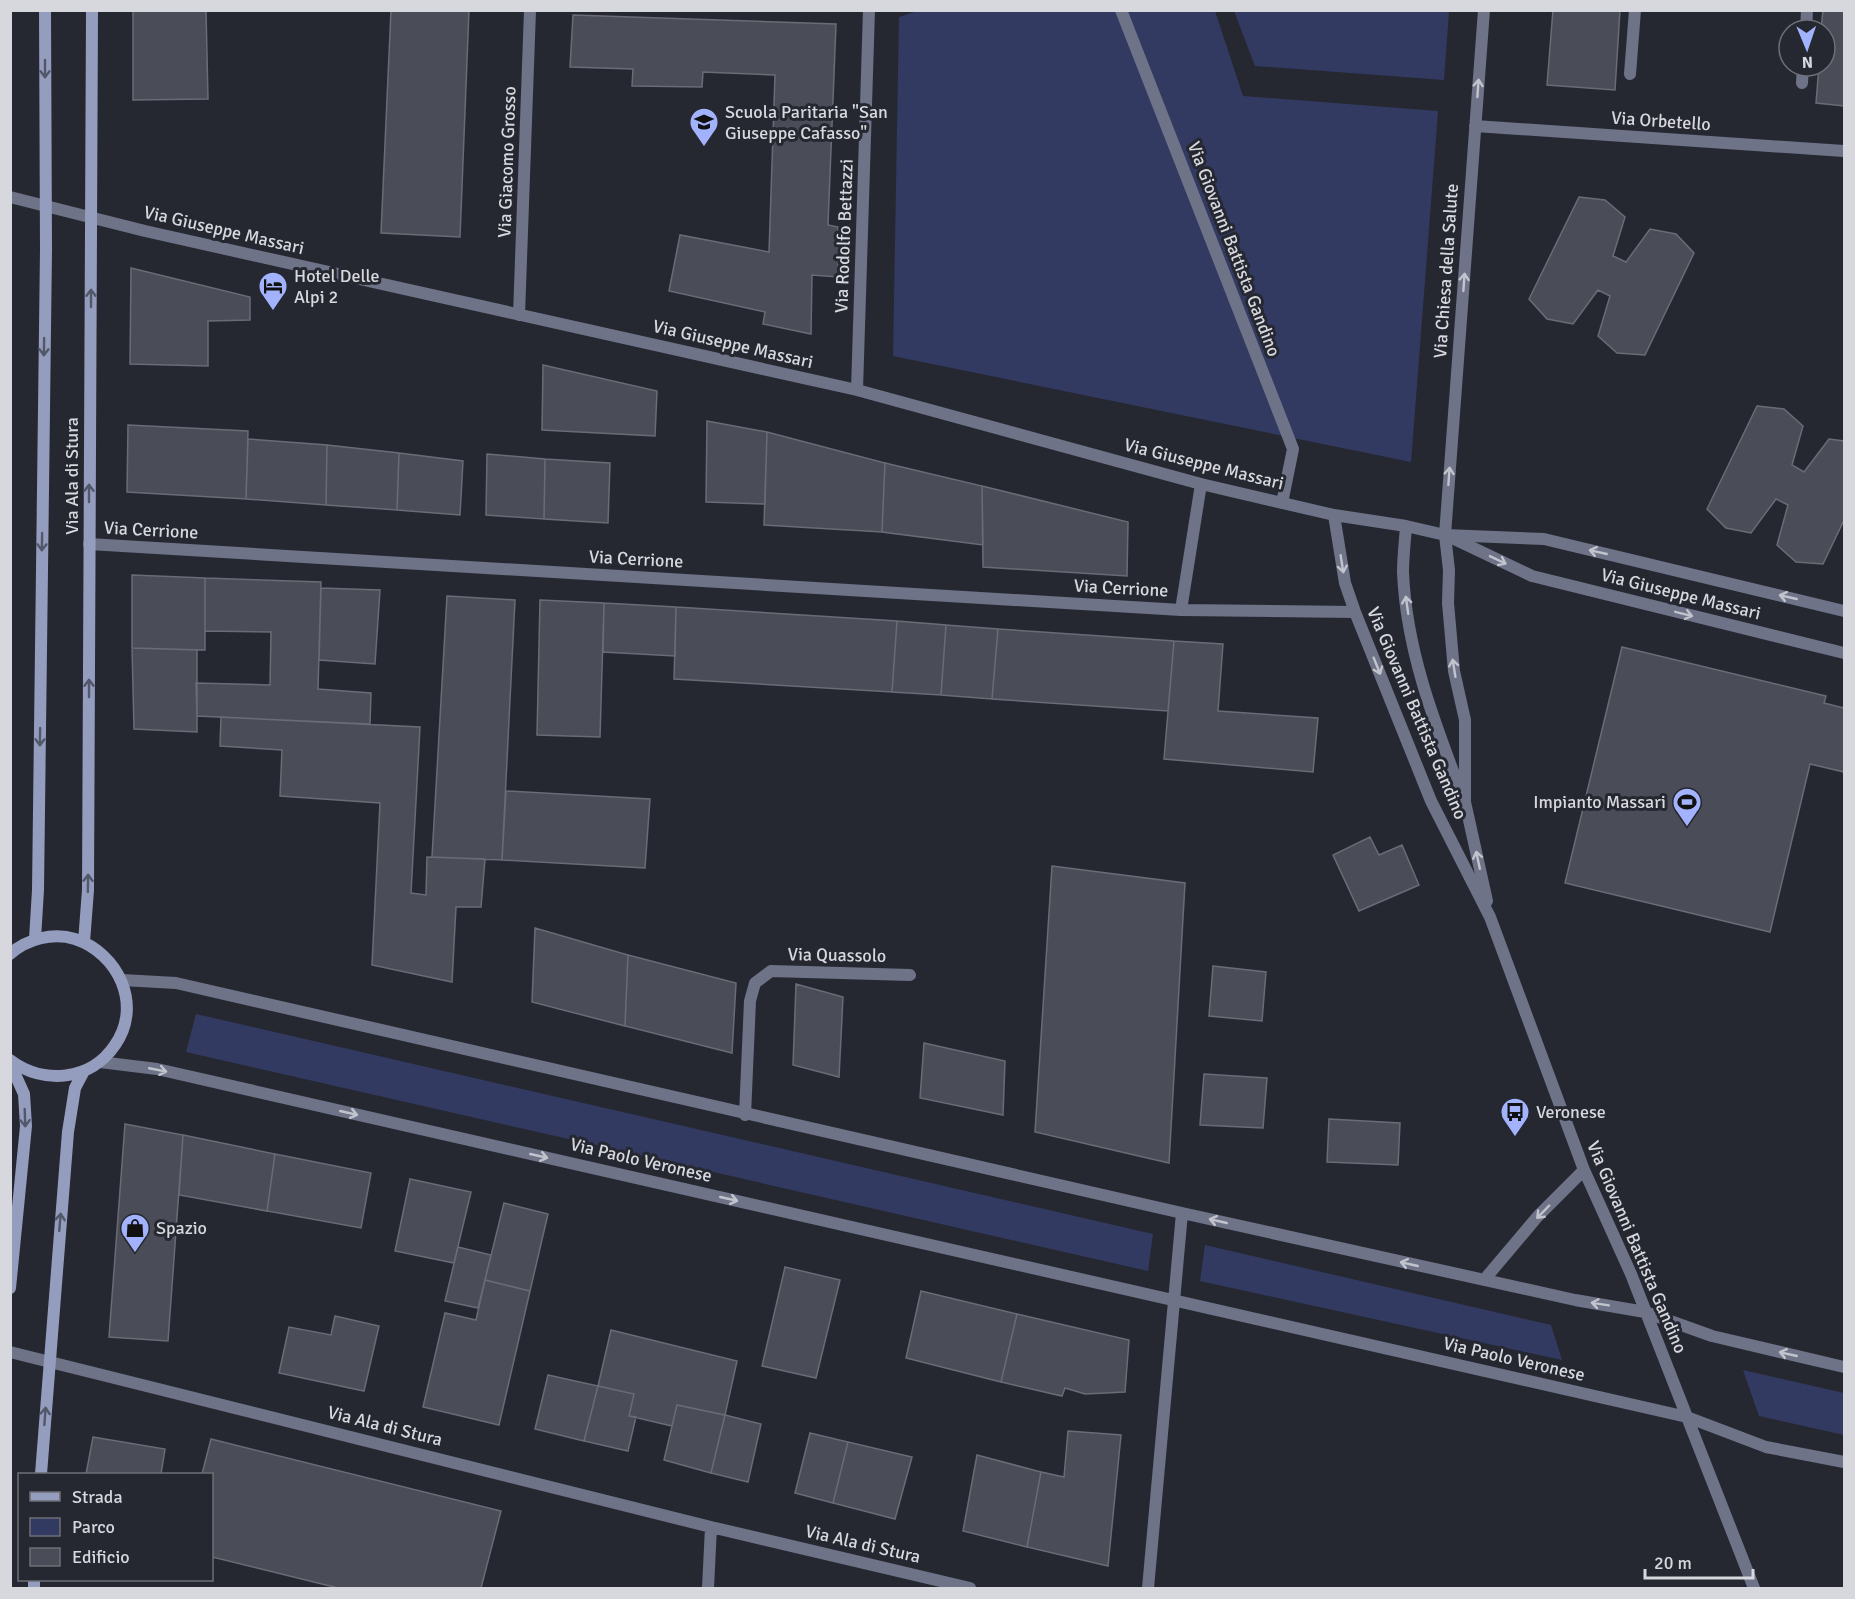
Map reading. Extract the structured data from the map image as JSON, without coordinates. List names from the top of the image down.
{
  "streets": {
    "street": [
      "Via Orbetello",
      "Via Giacomo Grosso",
      "Via Giuseppe Massari",
      "Via Rodolfo Bettazzi",
      "Via Giovanni Battista Gandino",
      "Via Chiesa della Salute",
      "Via Ala di Stura",
      "Via Cerrione",
      "Via Quassolo",
      "Via Paolo Veronese"
    ]
  },
  "crossings": [
    ["Via Orbetello", "Via Chiesa della Salute"],
    ["Via Giacomo Grosso", "Via Giuseppe Massari"],
    ["Via Giuseppe Massari", "Via Rodolfo Bettazzi"],
    ["Via Giuseppe Massari", "Via Giovanni Battista Gandino"],
    ["Via Giuseppe Massari", "Via Chiesa della Salute"],
    ["Via Giuseppe Massari", "Via Ala di Stura"],
    ["Via Giuseppe Massari", "Via Cerrione"],
    ["Via Giovanni Battista Gandino", "Via Chiesa della Salute"],
    ["Via Giovanni Battista Gandino", "Via Cerrione"],
    ["Via Giovanni Battista Gandino", "Via Paolo Veronese"],
    ["Via Ala di Stura", "Via Cerrione"]
  ],
  "one_way": ["Via Chiesa della Salute"],
  "places": {
    "school or university": ["Scuola Paritaria \"San Giuseppe Cafasso\""],
    "hotel": ["Hotel Delle Alpi 2"],
    "sports": ["Impianto Massari"],
    "bus stop": ["Veronese"],
    "shop": ["Spazio"]
  },
  "legend": ["Strada", "Parco", "Edificio"],
  "scale_bar": "20 m",
  "north": "bottom"
}
